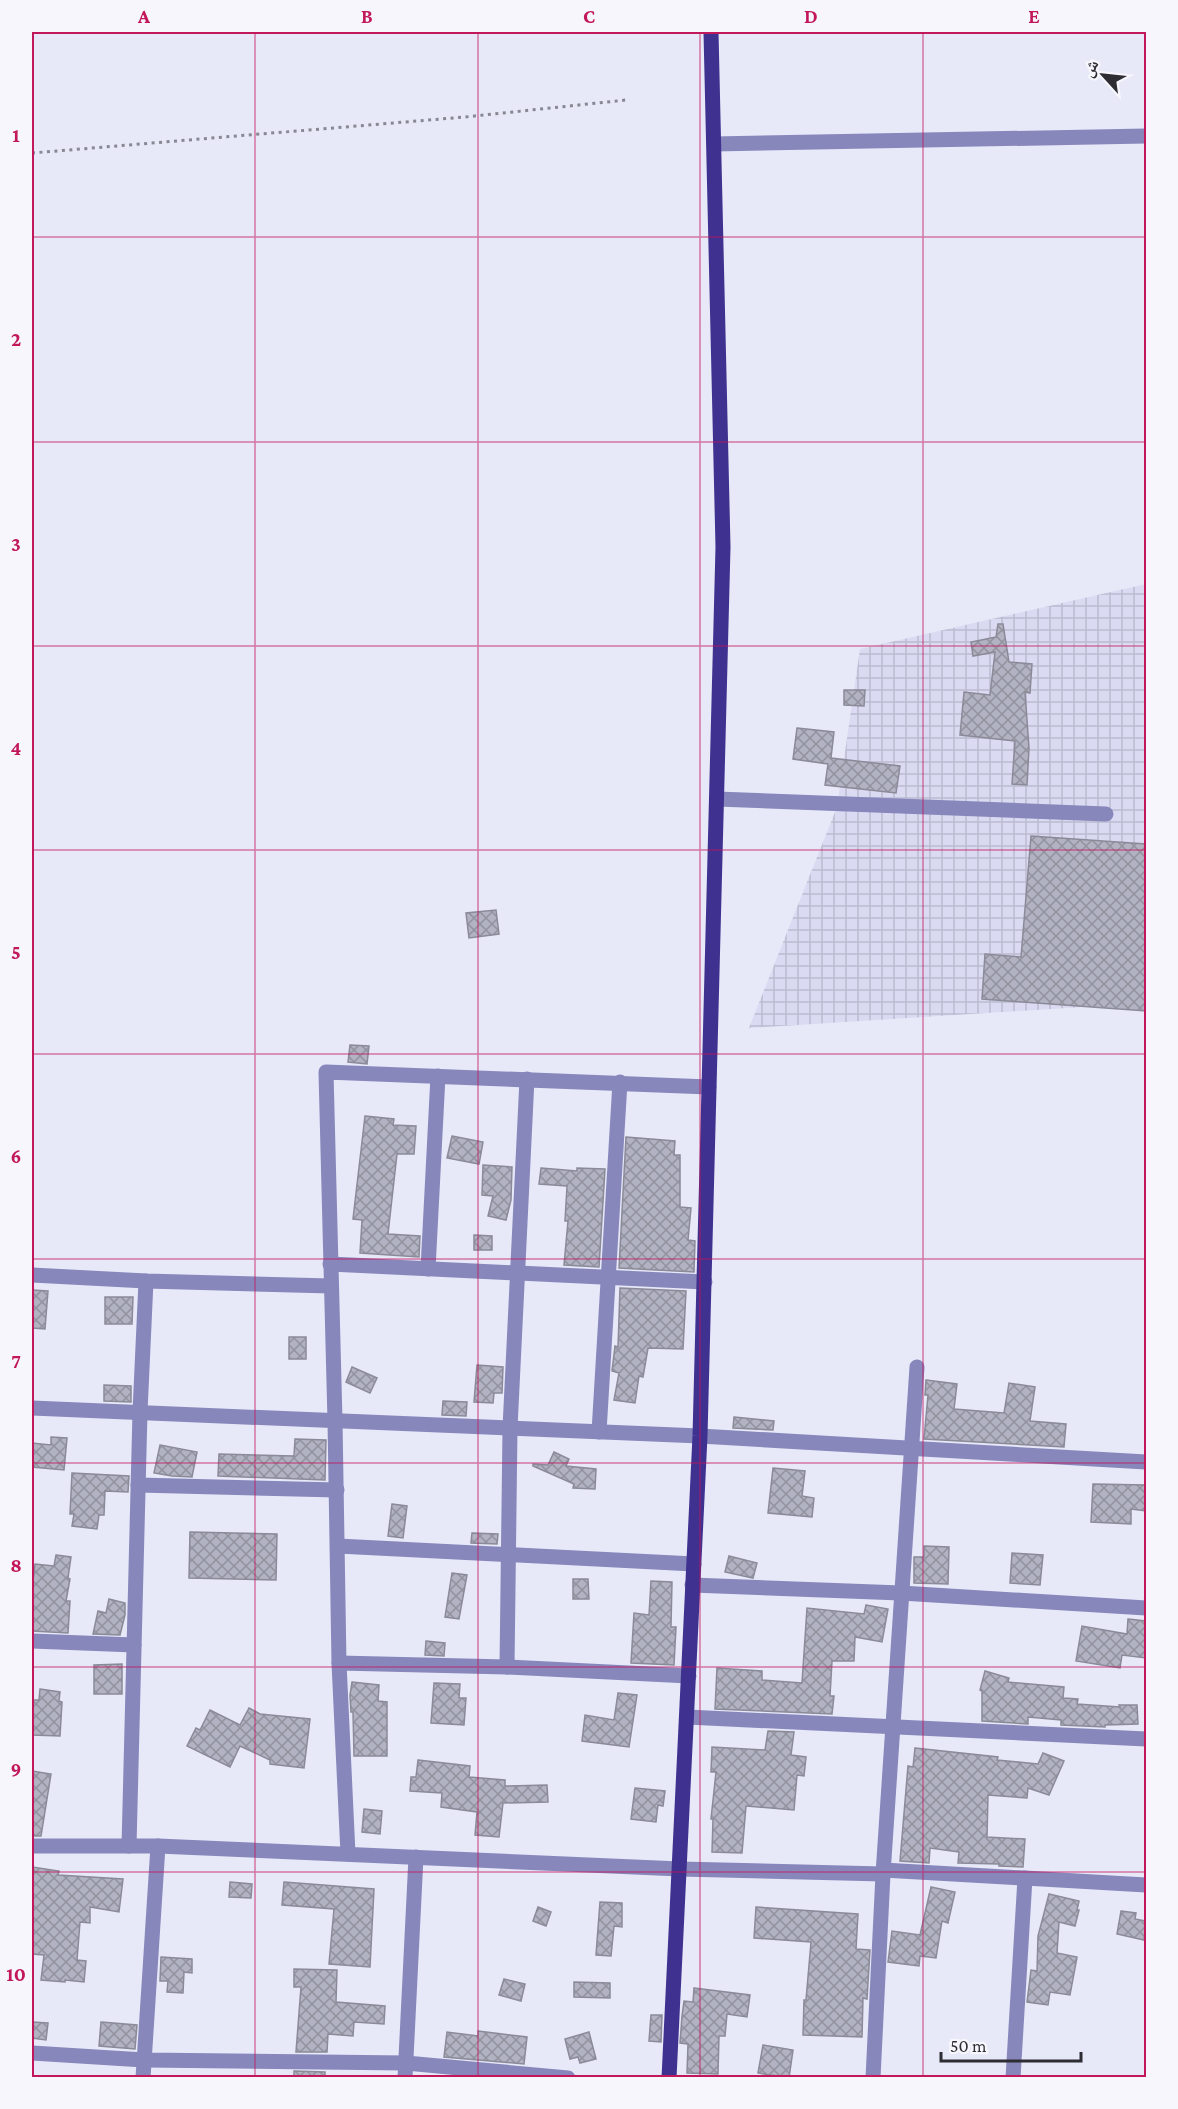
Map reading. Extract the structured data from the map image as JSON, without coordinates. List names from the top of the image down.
{
  "scale_bar": "50 m",
  "north": "top left",
  "grid": {
    "columns": [
      "A",
      "B",
      "C",
      "D",
      "E"
    ],
    "rows": [
      "1",
      "2",
      "3",
      "4",
      "5",
      "6",
      "7",
      "8",
      "9",
      "10"
    ]
  }
}
